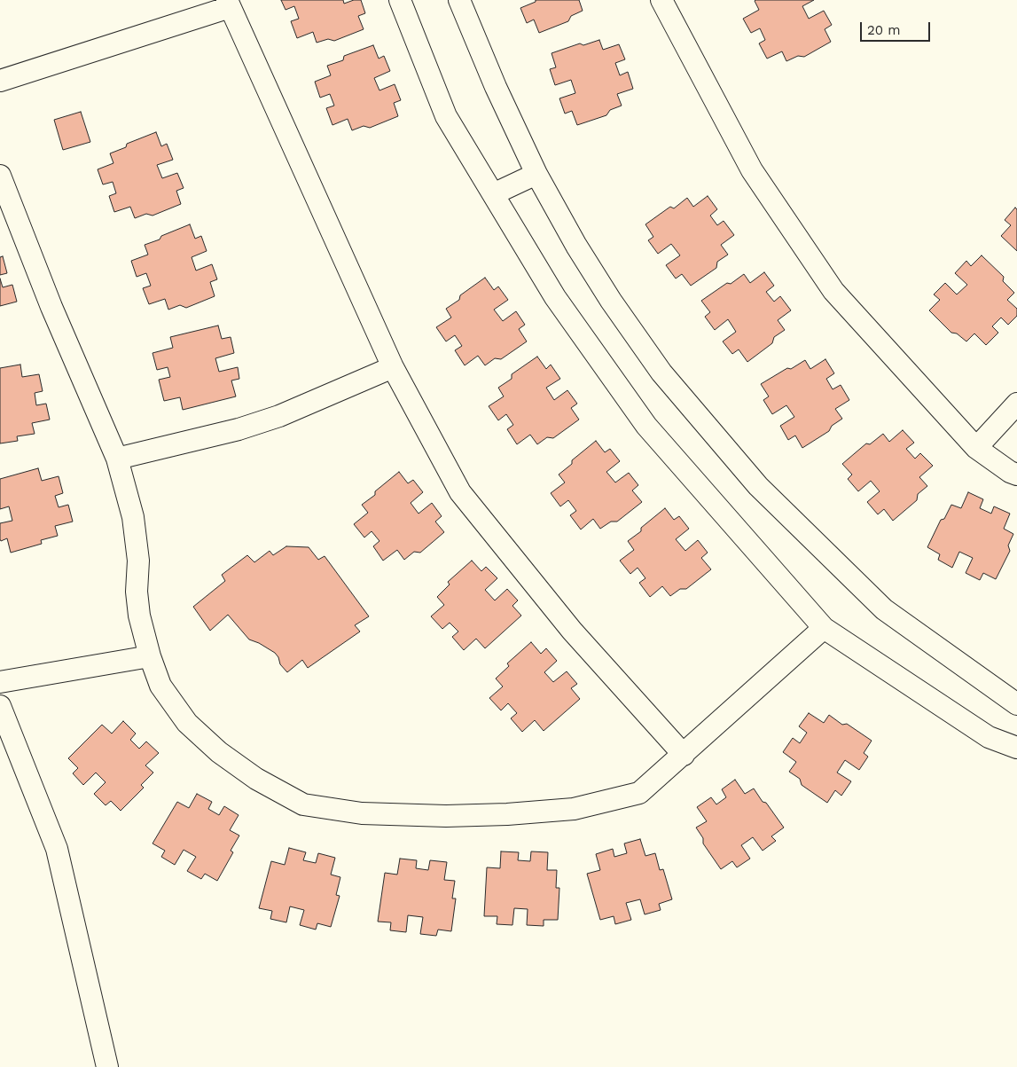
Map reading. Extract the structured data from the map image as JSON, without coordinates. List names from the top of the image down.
{
  "scale_bar": "20 m"
}
